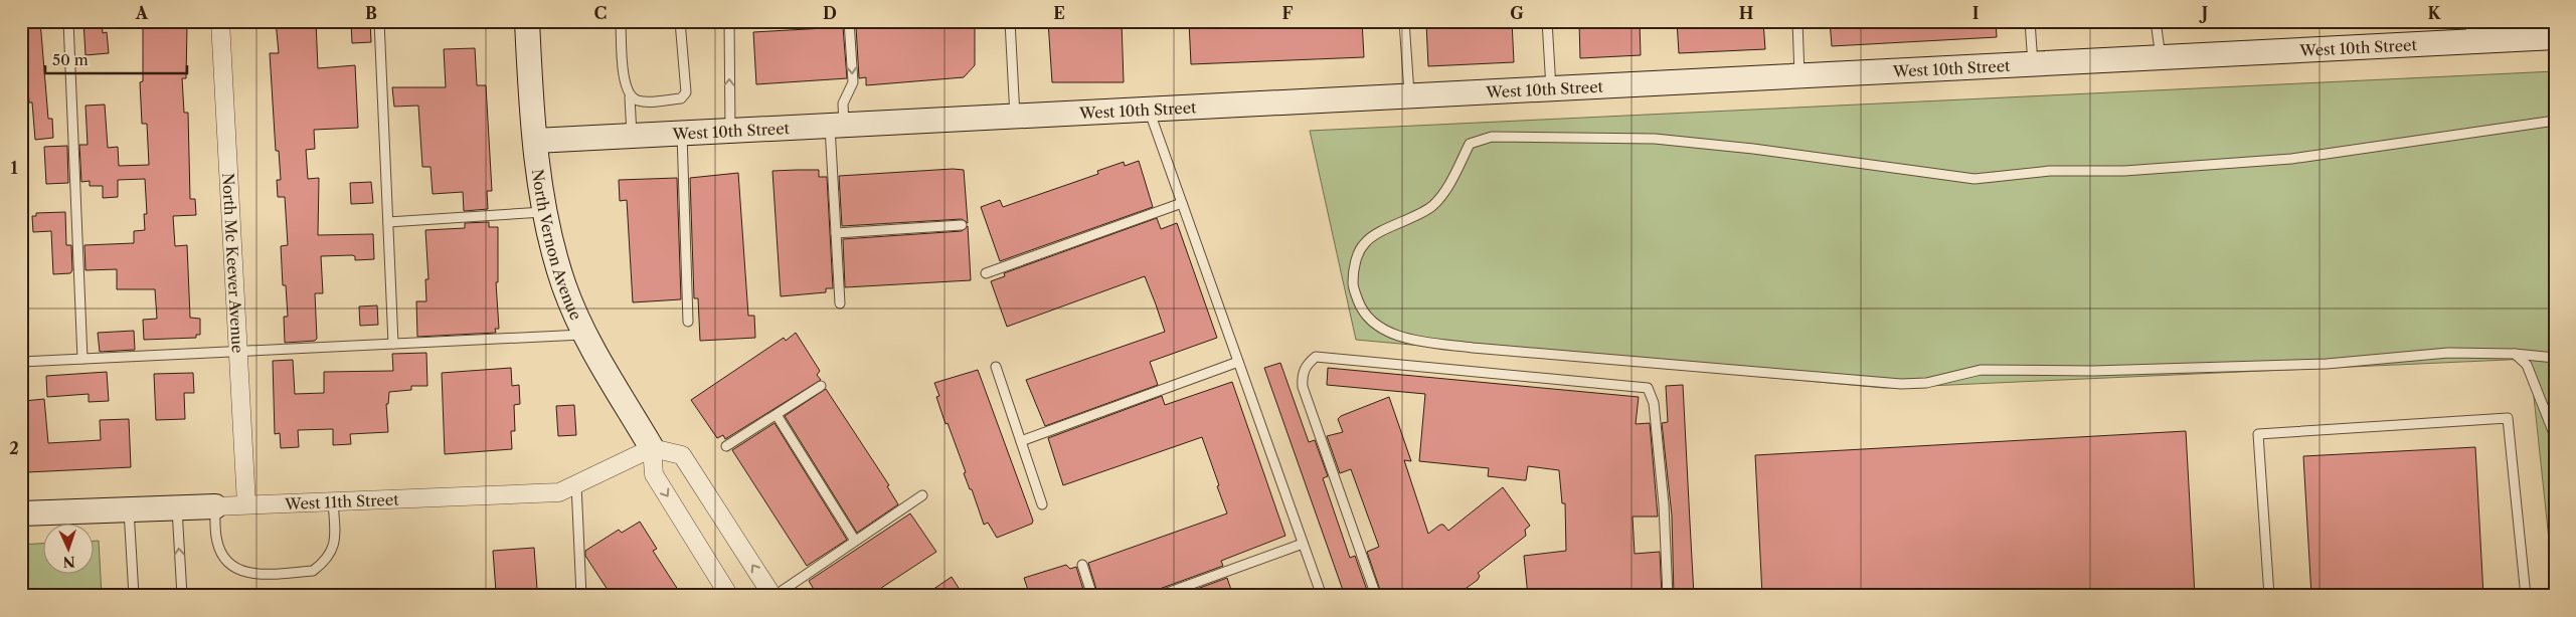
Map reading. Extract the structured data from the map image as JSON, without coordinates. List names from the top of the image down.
{
  "streets": {
    "street": [
      "West 10th Street",
      "North Vernon Avenue",
      "North Mc Keever Avenue",
      "West 11th Street"
    ]
  },
  "crossings": [
    ["West 10th Street", "North Vernon Avenue"],
    ["North Vernon Avenue", "West 11th Street"],
    ["North Mc Keever Avenue", "West 11th Street"]
  ],
  "scale_bar": "50 m",
  "north": "bottom",
  "grid": {
    "columns": [
      "A",
      "B",
      "C",
      "D",
      "E",
      "F",
      "G",
      "H",
      "I",
      "J",
      "K"
    ],
    "rows": ["1", "2"]
  }
}
